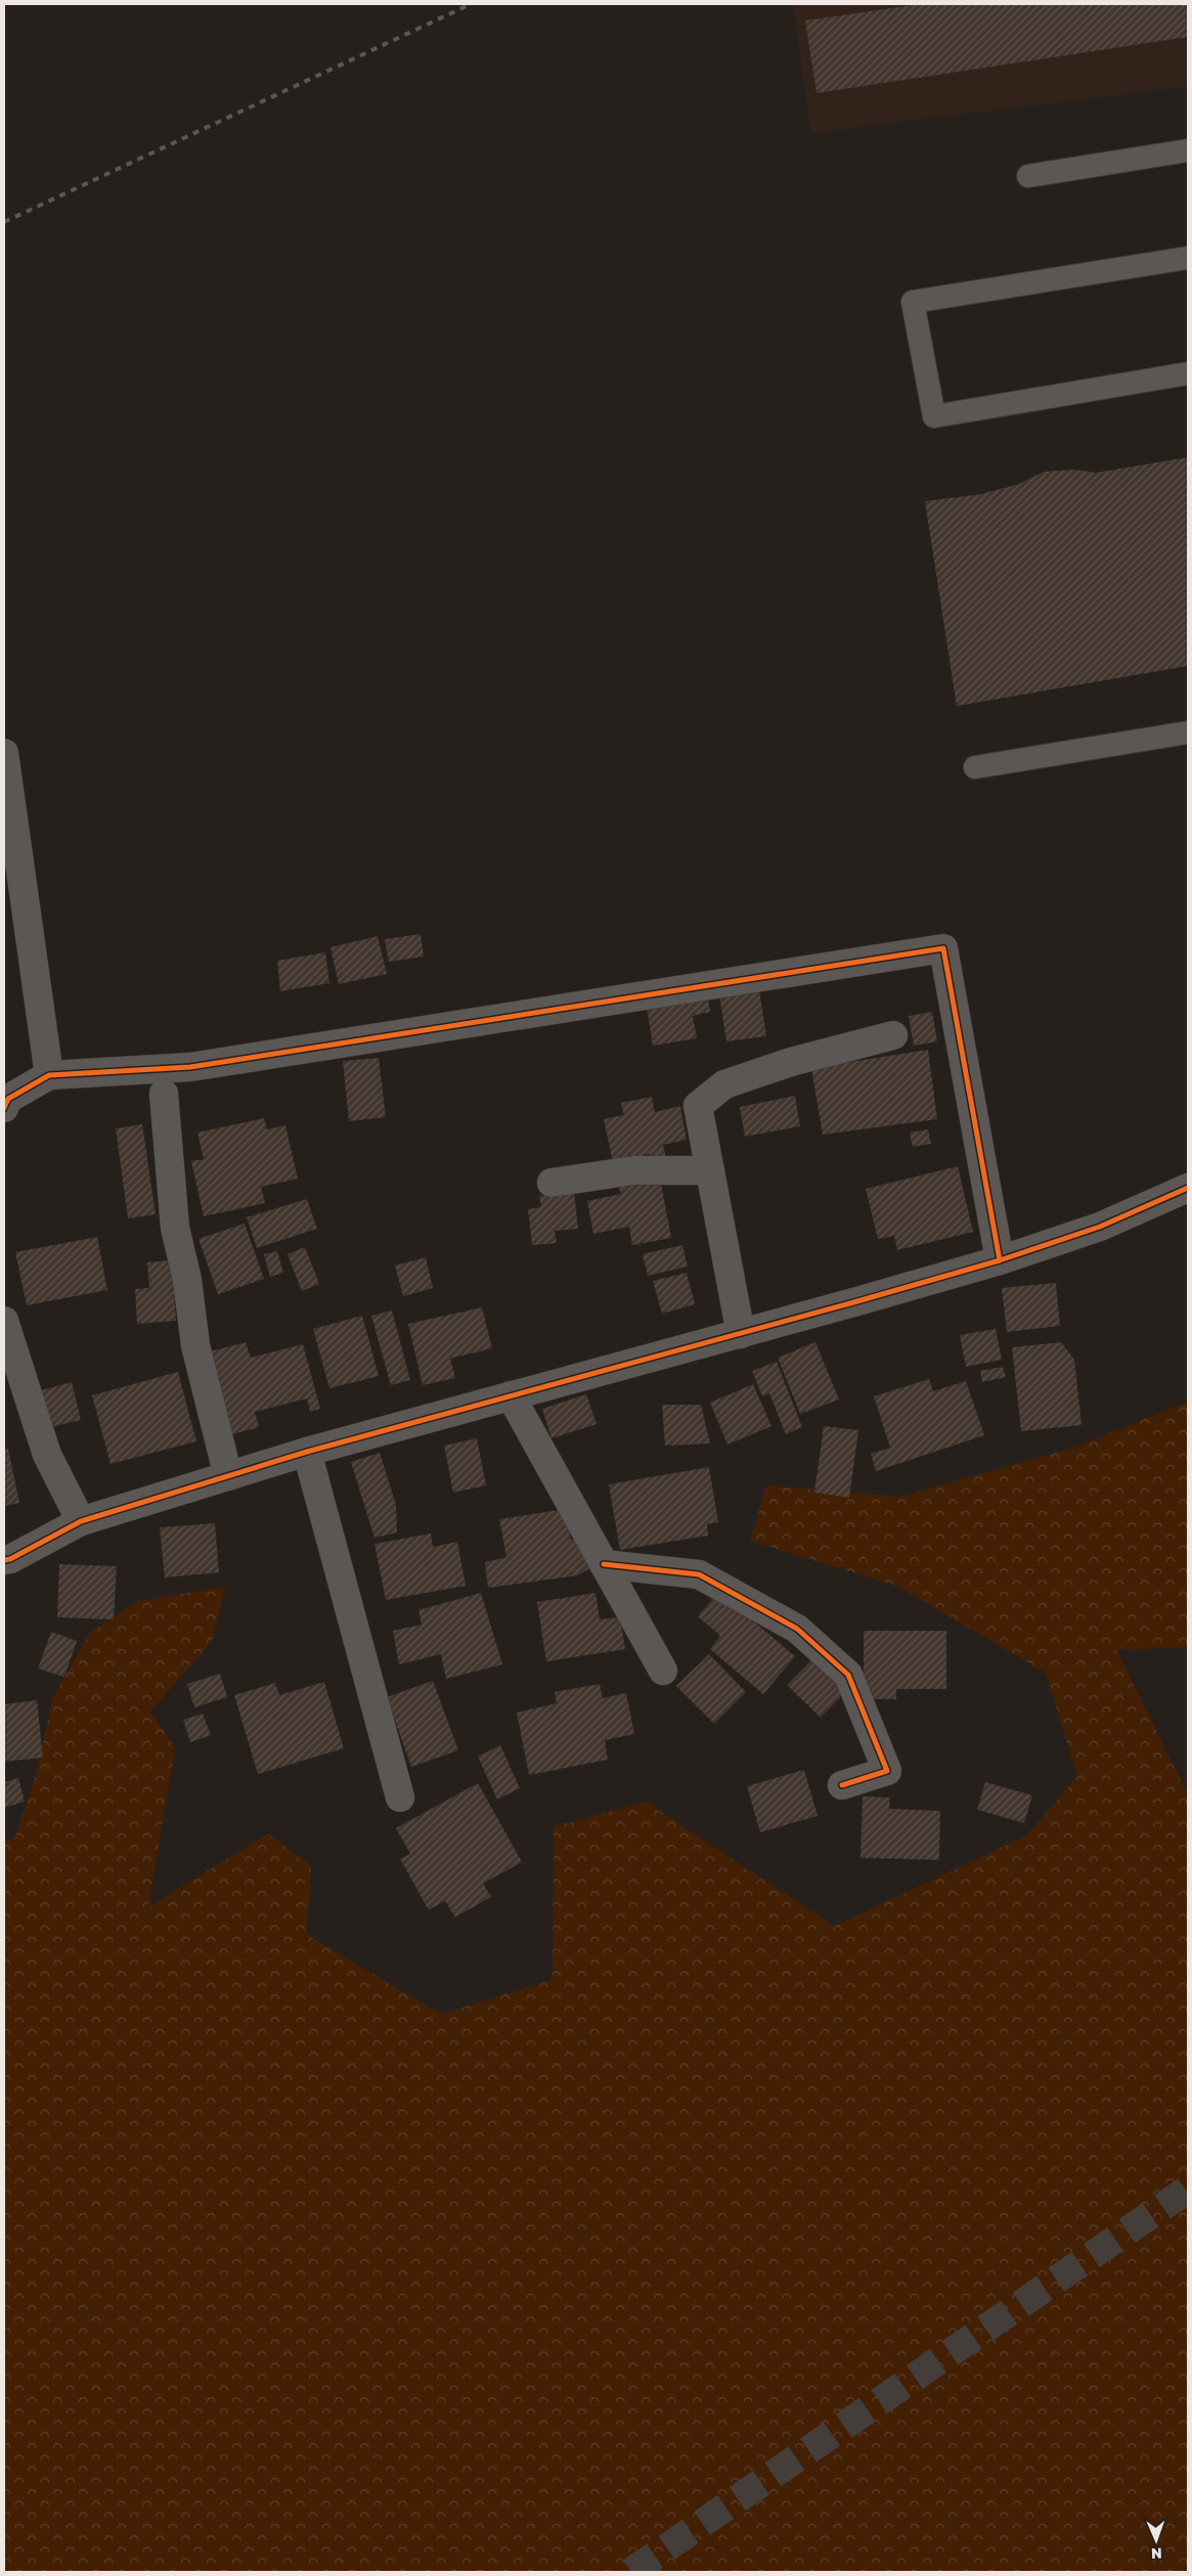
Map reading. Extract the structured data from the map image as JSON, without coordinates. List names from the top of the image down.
{
  "north": "bottom"
}
